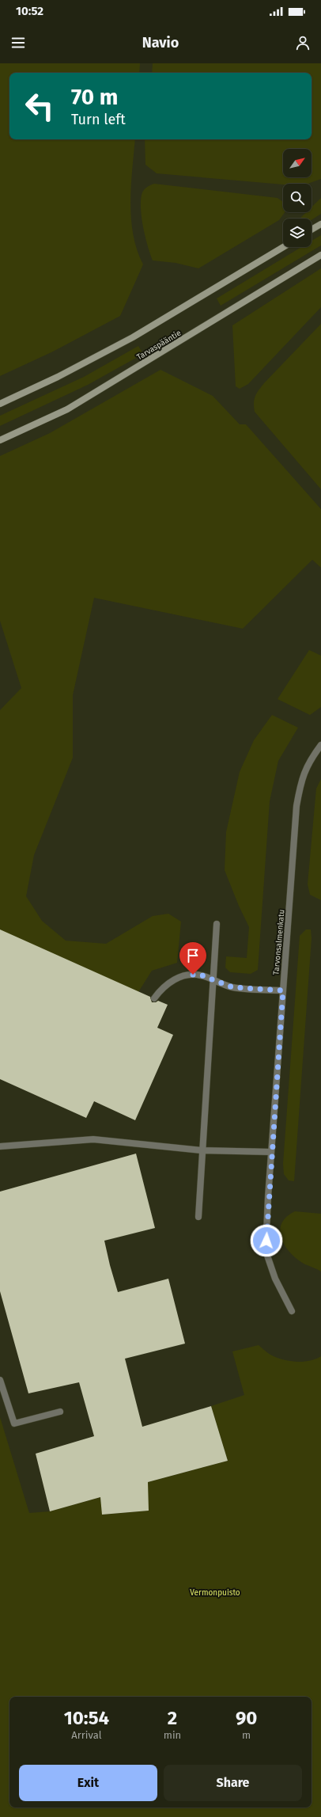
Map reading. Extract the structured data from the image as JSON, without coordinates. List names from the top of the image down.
{
  "streets": {
    "main road": ["Tarvaspääntie"],
    "street": ["Tarvonsalmenkatu"]
  },
  "parks": ["Vermonpuisto"],
  "north": "top right",
  "page": {
    "status": "10:52",
    "header": "Navio",
    "turn": ["70 m", "Turn left"],
    "eta": [
      "10:54",
      "Arrival",
      "2",
      "min",
      "90",
      "m"
    ],
    "buttons": ["Exit", "Share"]
  }
}
